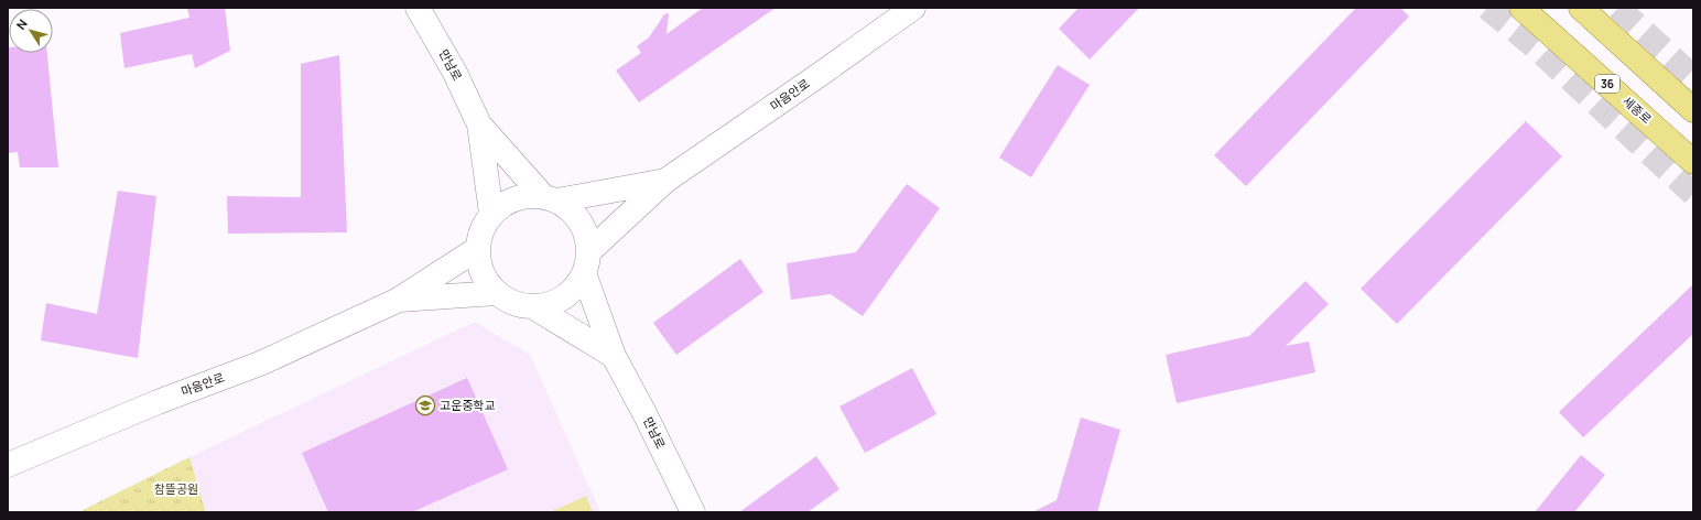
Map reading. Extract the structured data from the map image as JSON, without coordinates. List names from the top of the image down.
{
  "streets": {
    "main road": ["36", "세종로"],
    "street": ["만남로", "마음안로"]
  },
  "crossings": [
    ["만남로", "마음안로"]
  ],
  "parks": ["참뜰공원"],
  "places": {
    "school or university": ["고운중학교"]
  },
  "north": "top left"
}
